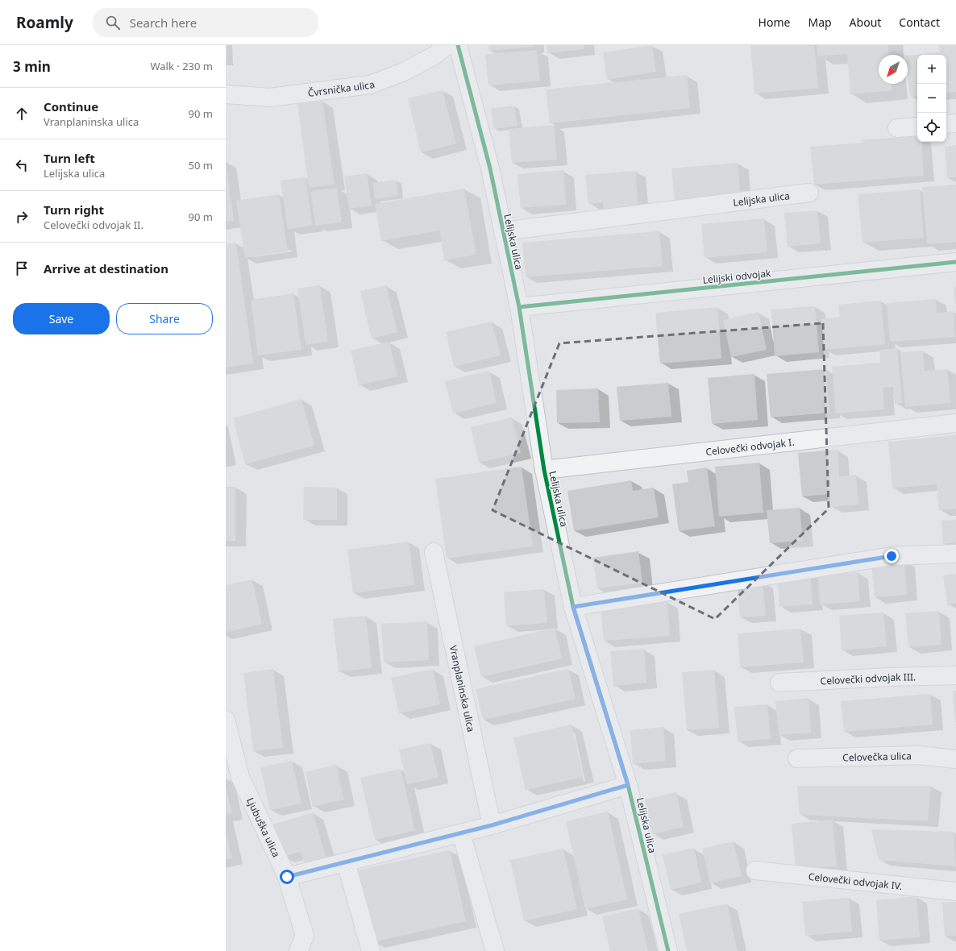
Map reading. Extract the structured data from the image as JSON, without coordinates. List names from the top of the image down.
{
  "streets": {
    "street": [
      "Čvrsnička ulica",
      "Lelijska ulica",
      "Lelijski odvojak",
      "Celovečki odvojak I.",
      "Celovečki odvojak III.",
      "Vranplaninska ulica",
      "Celovečka ulica",
      "Ljubuška ulica",
      "Celovečki odvojak IV."
    ]
  },
  "crossings": [
    ["Lelijska ulica", "Lelijski odvojak"],
    ["Lelijska ulica", "Celovečki odvojak I."]
  ],
  "north": "bottom left",
  "page": {
    "header": "Roamly",
    "search": "Search here",
    "nav": [
      "Home",
      "Map",
      "About",
      "Contact"
    ],
    "heading": ["3 min", "Walk · 230 m"],
    "map_buttons": ["+", "−"],
    "list": [
      ["Continue", "Vranplaninska ulica", "90 m"],
      ["Turn left", "Lelijska ulica", "50 m"],
      ["Turn right", "Celovečki odvojak II.", "90 m"],
      "Arrive at destination"
    ],
    "buttons": ["Save", "Share"]
  }
}
